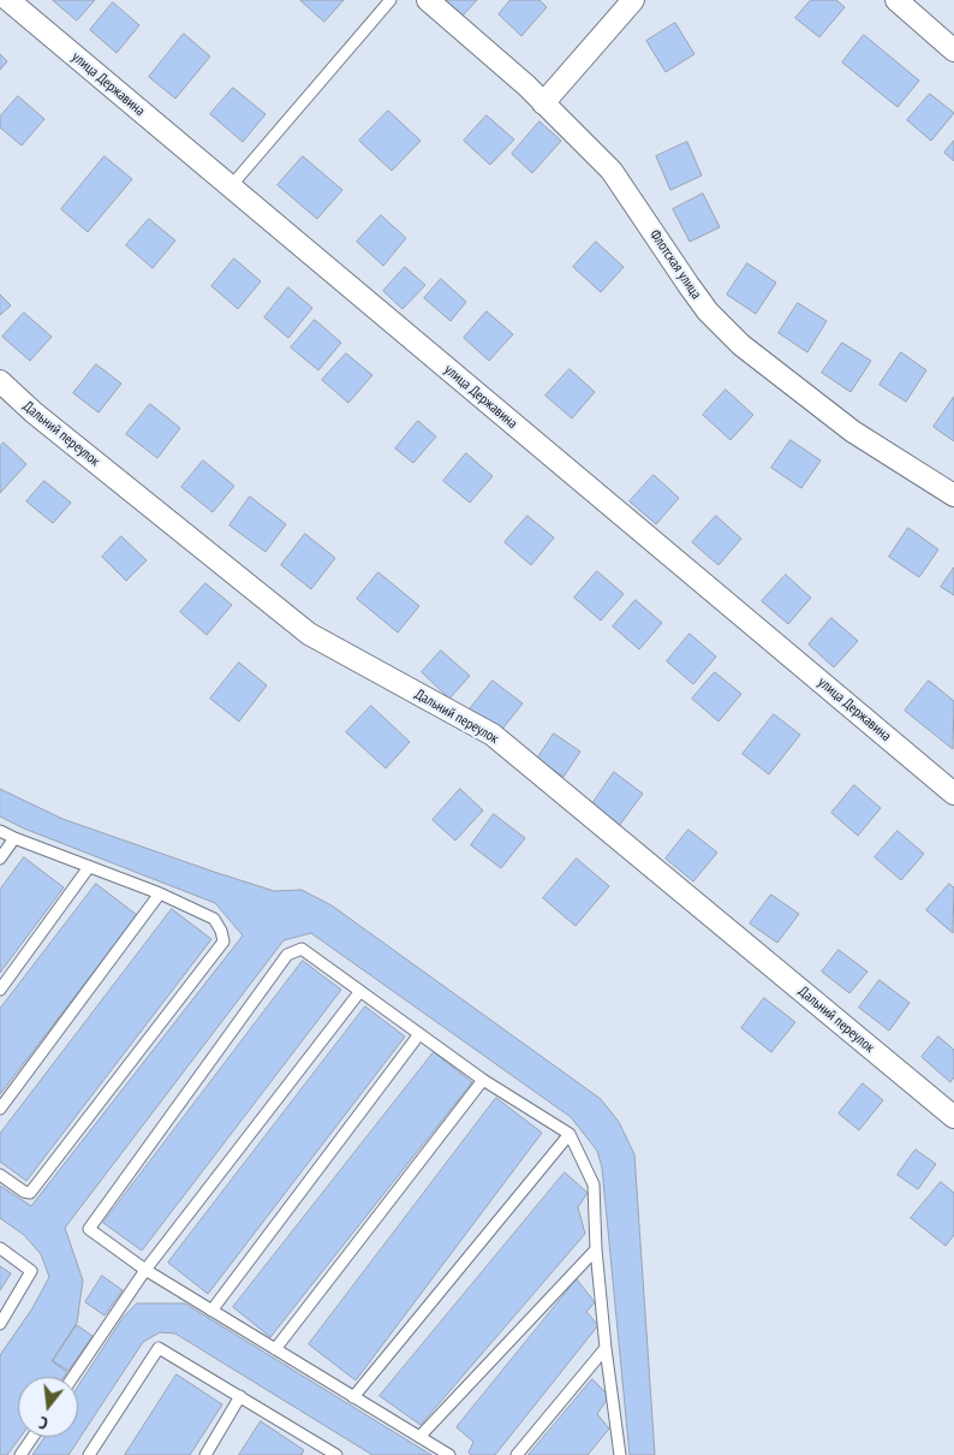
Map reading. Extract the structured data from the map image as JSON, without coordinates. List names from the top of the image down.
{
  "streets": {
    "street": ["улица Державина", "Флотская улица", "Дальний переулок"]
  },
  "north": "bottom"
}
